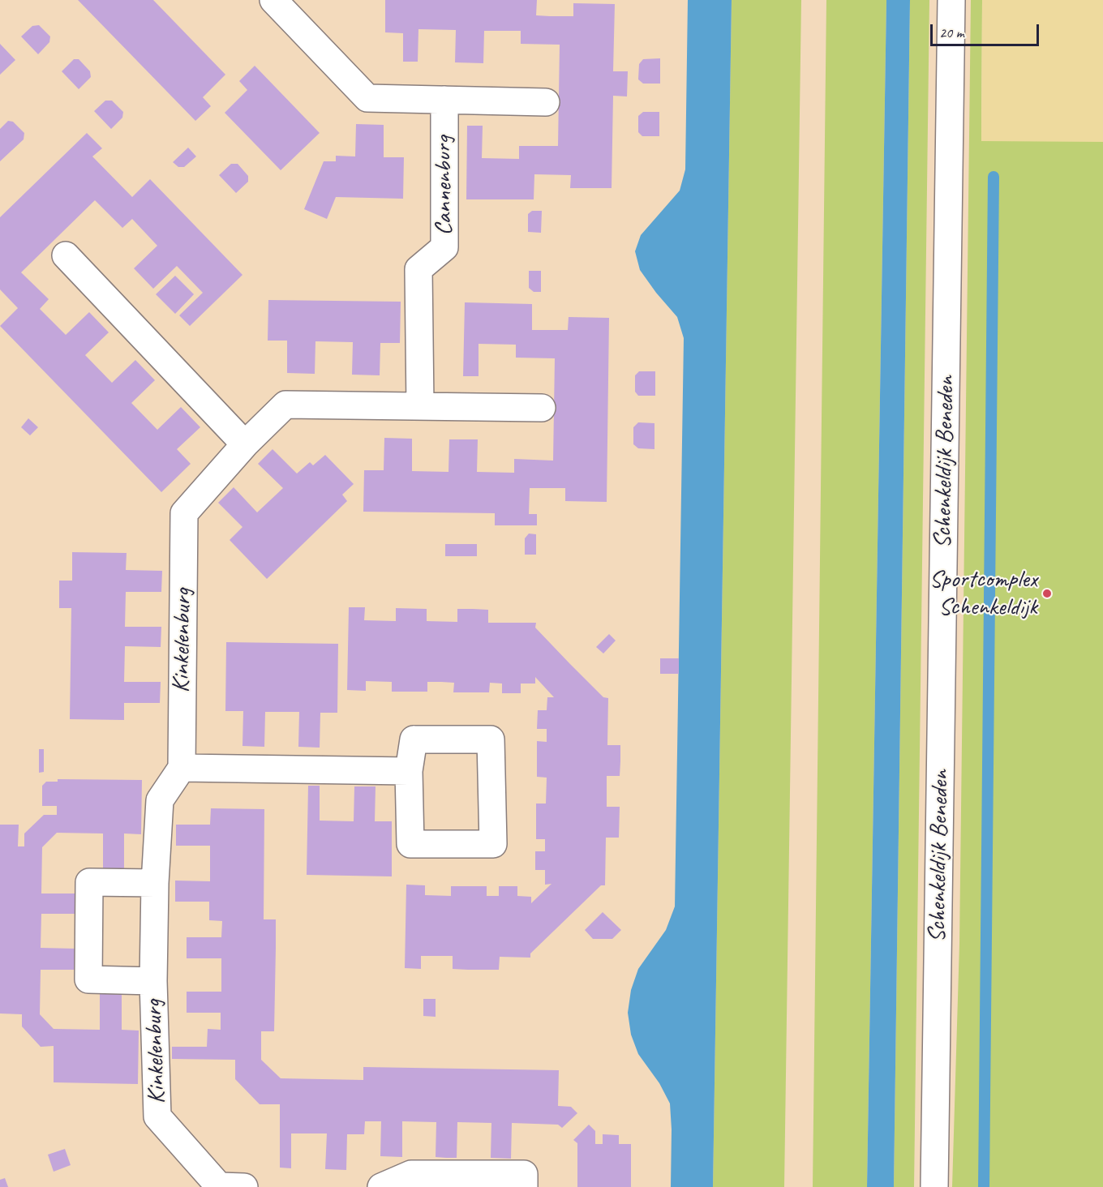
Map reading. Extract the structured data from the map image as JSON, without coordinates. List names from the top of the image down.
{
  "streets": {
    "street": ["Cannenburg", "Schenkeldijk Beneden", "Kinkelenburg"]
  },
  "places": ["Sportcomplex Schenkeldijk"],
  "scale_bar": "20 m"
}
